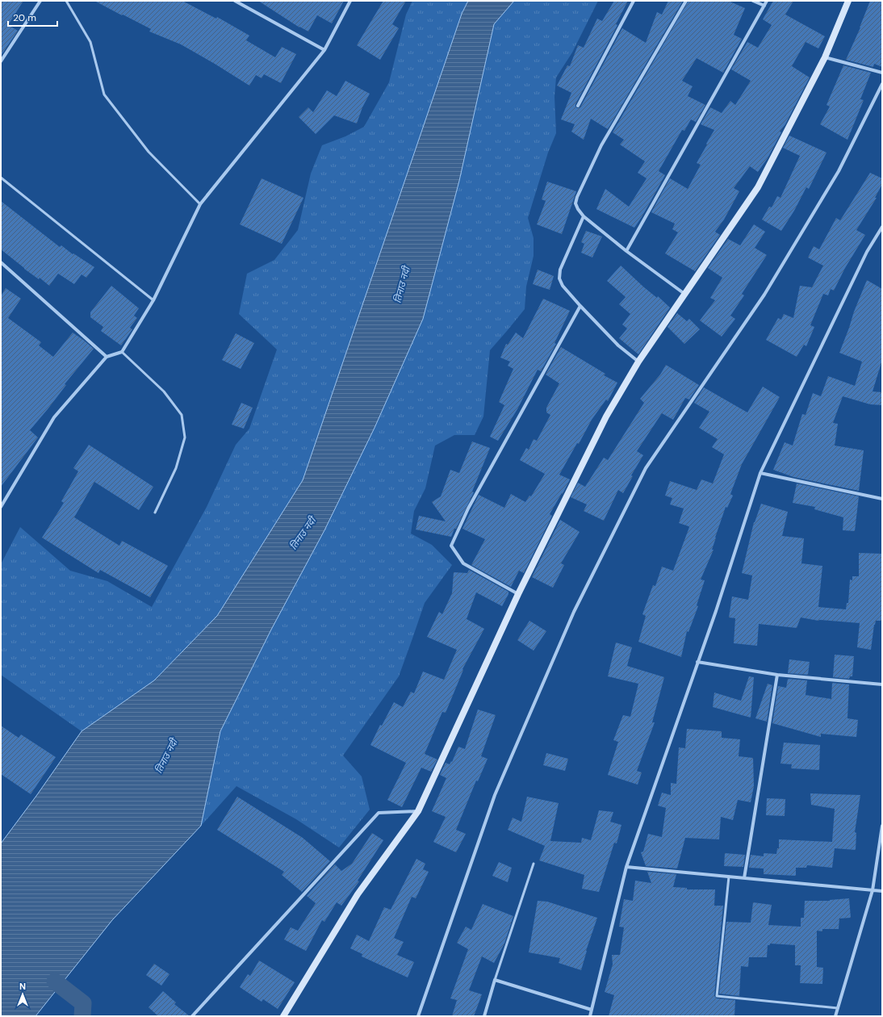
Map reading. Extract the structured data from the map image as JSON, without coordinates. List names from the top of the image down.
{
  "water": ["तिनाउ नदी"],
  "scale_bar": "20 m",
  "north": "top"
}
